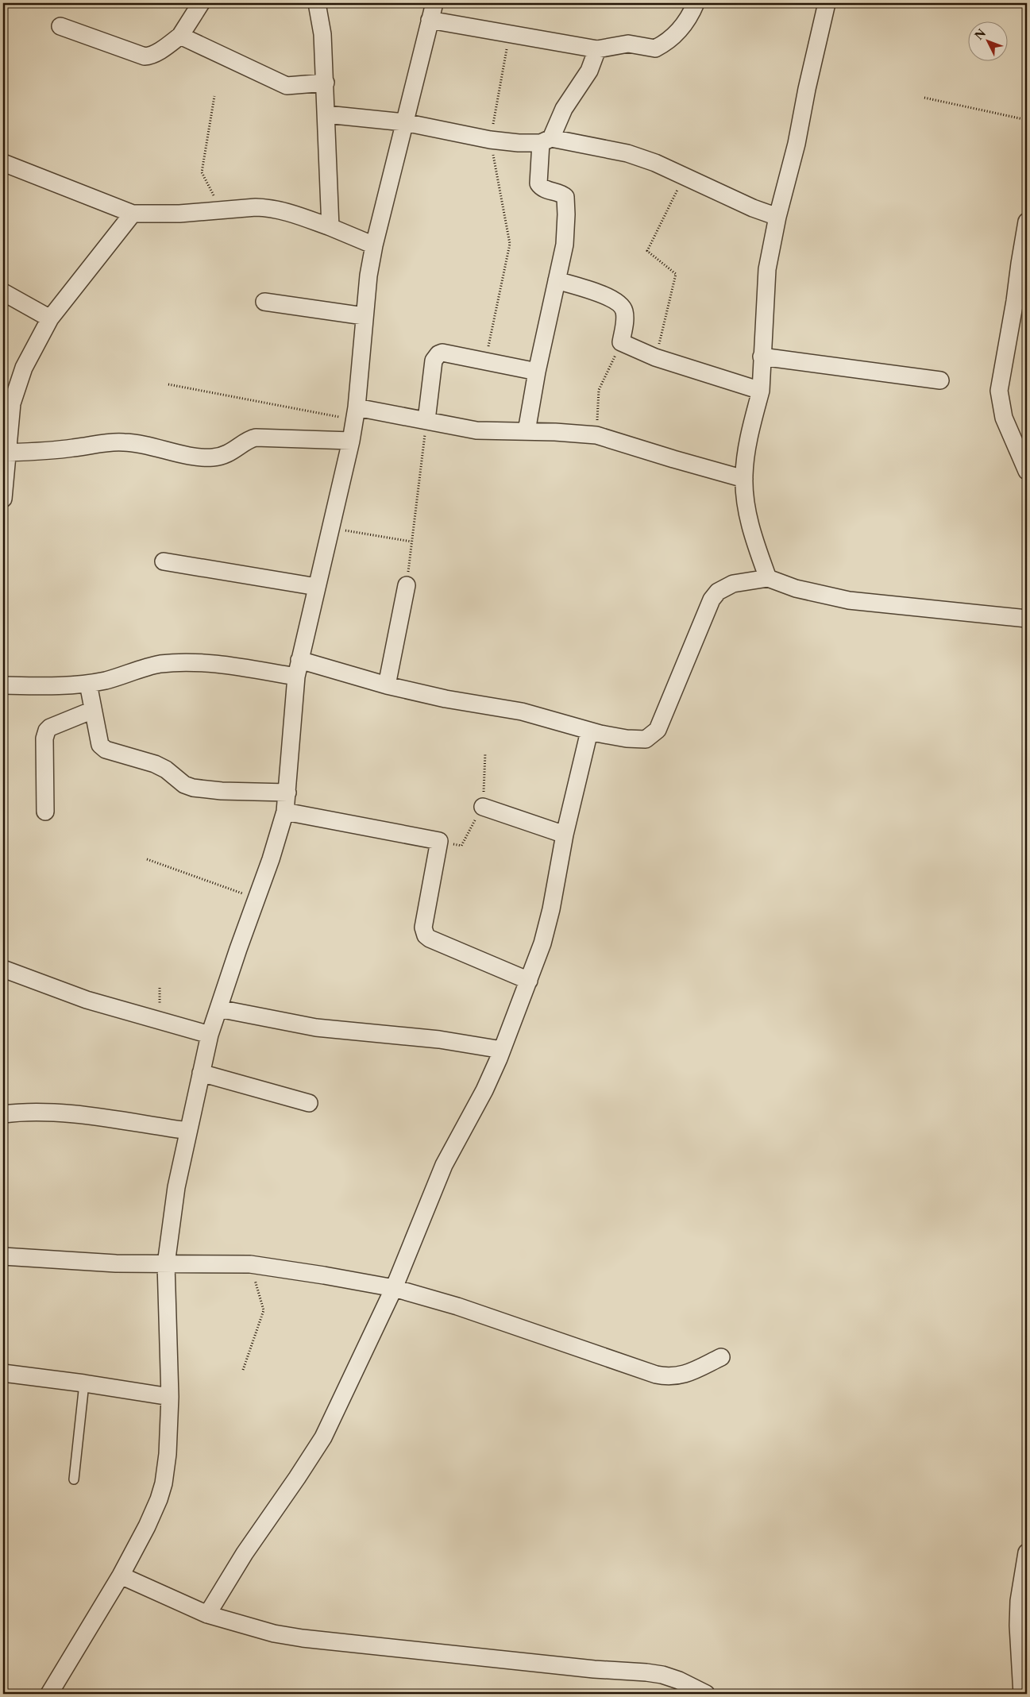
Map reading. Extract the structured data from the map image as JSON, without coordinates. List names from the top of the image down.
{
  "north": "top left"
}
